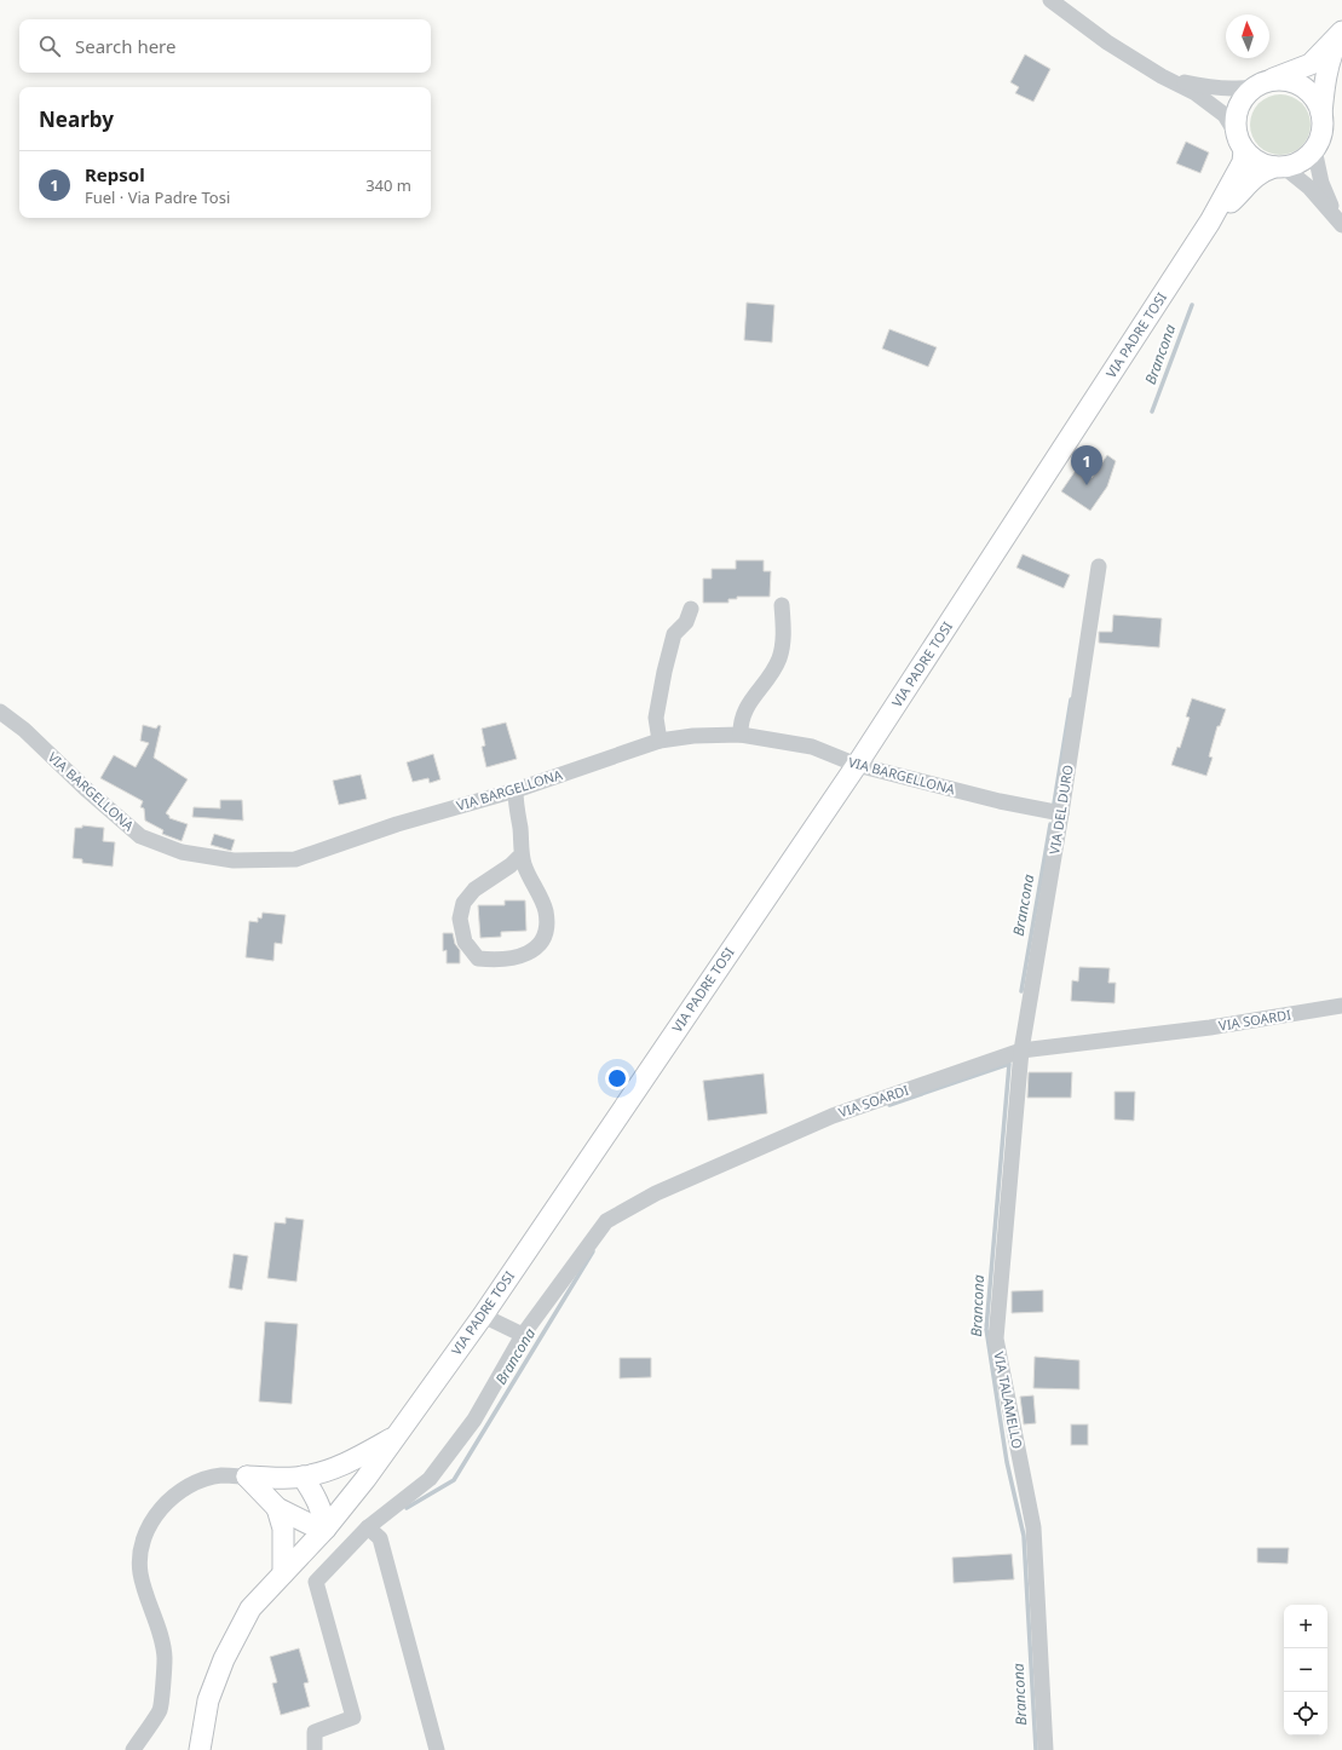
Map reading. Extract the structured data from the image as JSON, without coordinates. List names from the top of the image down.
{
  "streets": {
    "main road": ["VIA PADRE TOSI"],
    "street": [
      "VIA BARGELLONA",
      "VIA DEL DURO",
      "VIA SOARDI",
      "VIA TALAMELLO"
    ]
  },
  "crossings": [
    ["VIA PADRE TOSI", "VIA BARGELLONA"],
    ["VIA BARGELLONA", "VIA DEL DURO"],
    ["VIA DEL DURO", "VIA SOARDI"],
    ["VIA DEL DURO", "VIA TALAMELLO"],
    ["VIA SOARDI", "VIA TALAMELLO"]
  ],
  "water": ["Brancona"],
  "north": "top",
  "page": {
    "search": "Search here",
    "heading": "Nearby",
    "list": [
      {
        "mark": "1",
        "name": "Repsol",
        "note": "Fuel · Via Padre Tosi",
        "value": "340 m"
      }
    ],
    "pins": "1",
    "map_buttons": ["+", "−"]
  }
}
